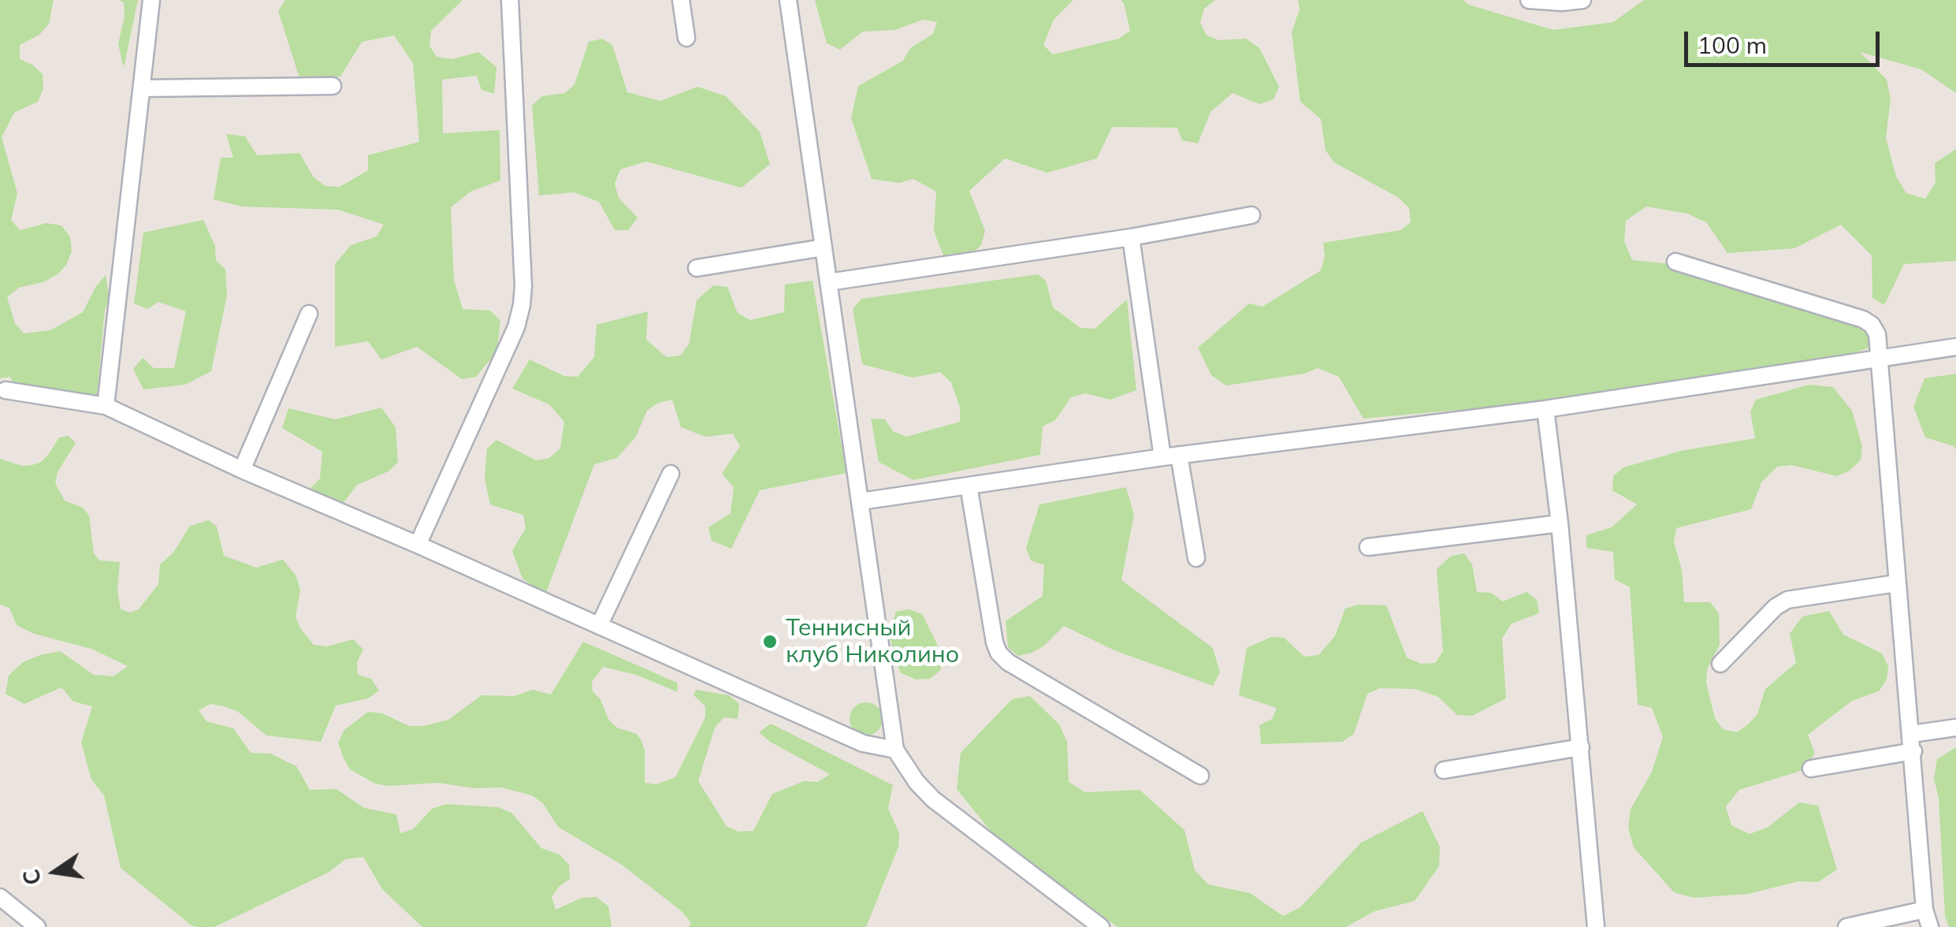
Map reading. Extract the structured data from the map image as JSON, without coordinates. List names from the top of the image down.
{
  "places": ["Теннисный клуб Николино"],
  "scale_bar": "100 m",
  "north": "left"
}
